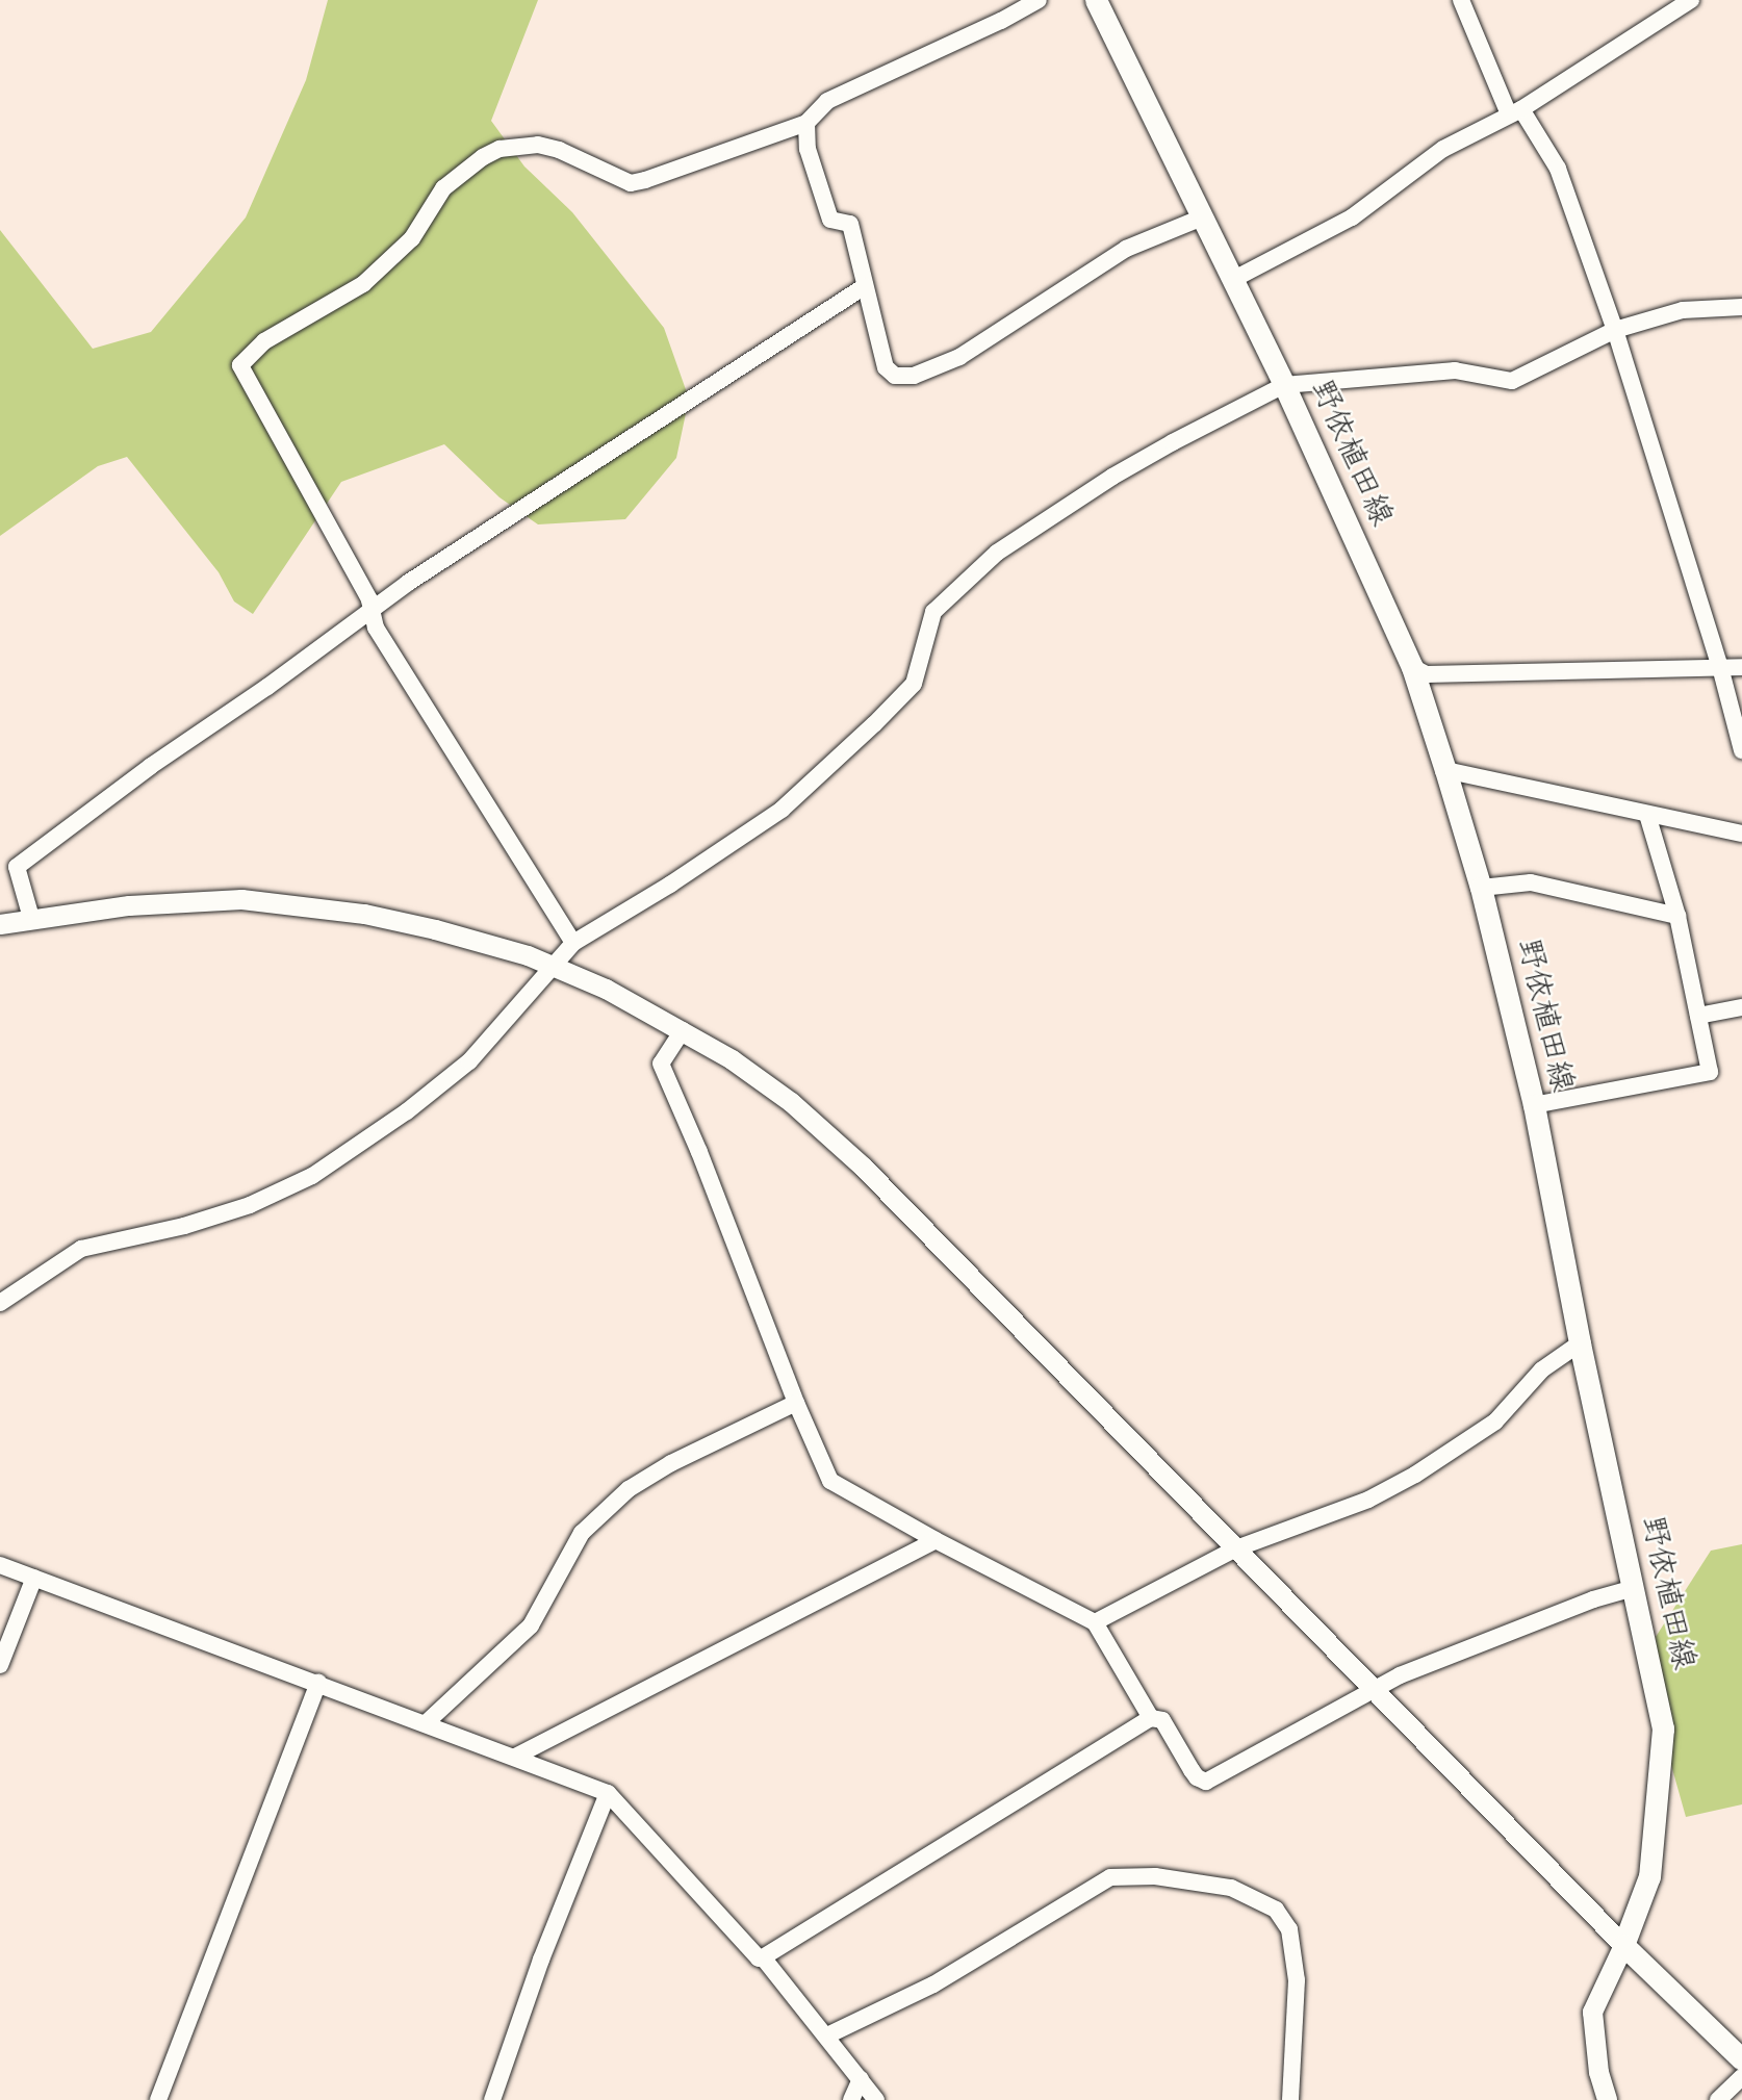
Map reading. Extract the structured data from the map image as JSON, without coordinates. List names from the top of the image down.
{
  "streets": {
    "main road": ["野依植田線"]
  }
}
